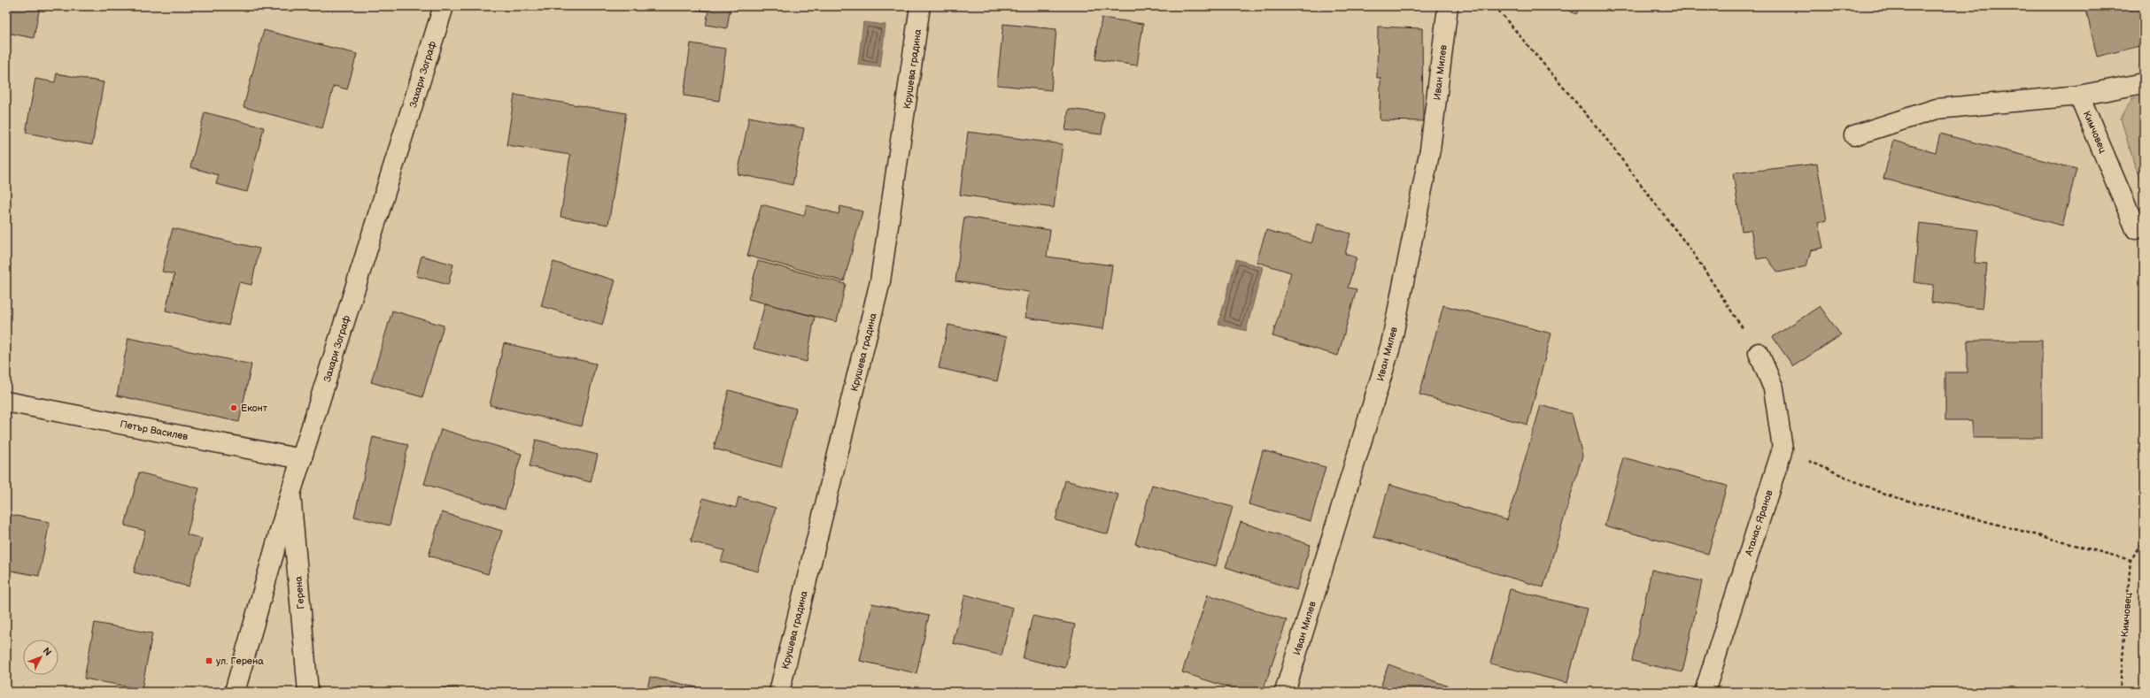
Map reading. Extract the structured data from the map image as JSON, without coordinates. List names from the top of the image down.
{
  "streets": {
    "street": [
      "Крушева градина",
      "Иван Милев",
      "Захари Зограф",
      "Кимчовец",
      "Петър Василев",
      "Атанас Яранов",
      "Герена"
    ]
  },
  "crossings": [
    ["Захари Зограф", "Петър Василев"],
    ["Захари Зограф", "Герена"]
  ],
  "places": {
    "other": ["Еконт"],
    "transit": ["ул. Герена"]
  },
  "north": "top right"
}
